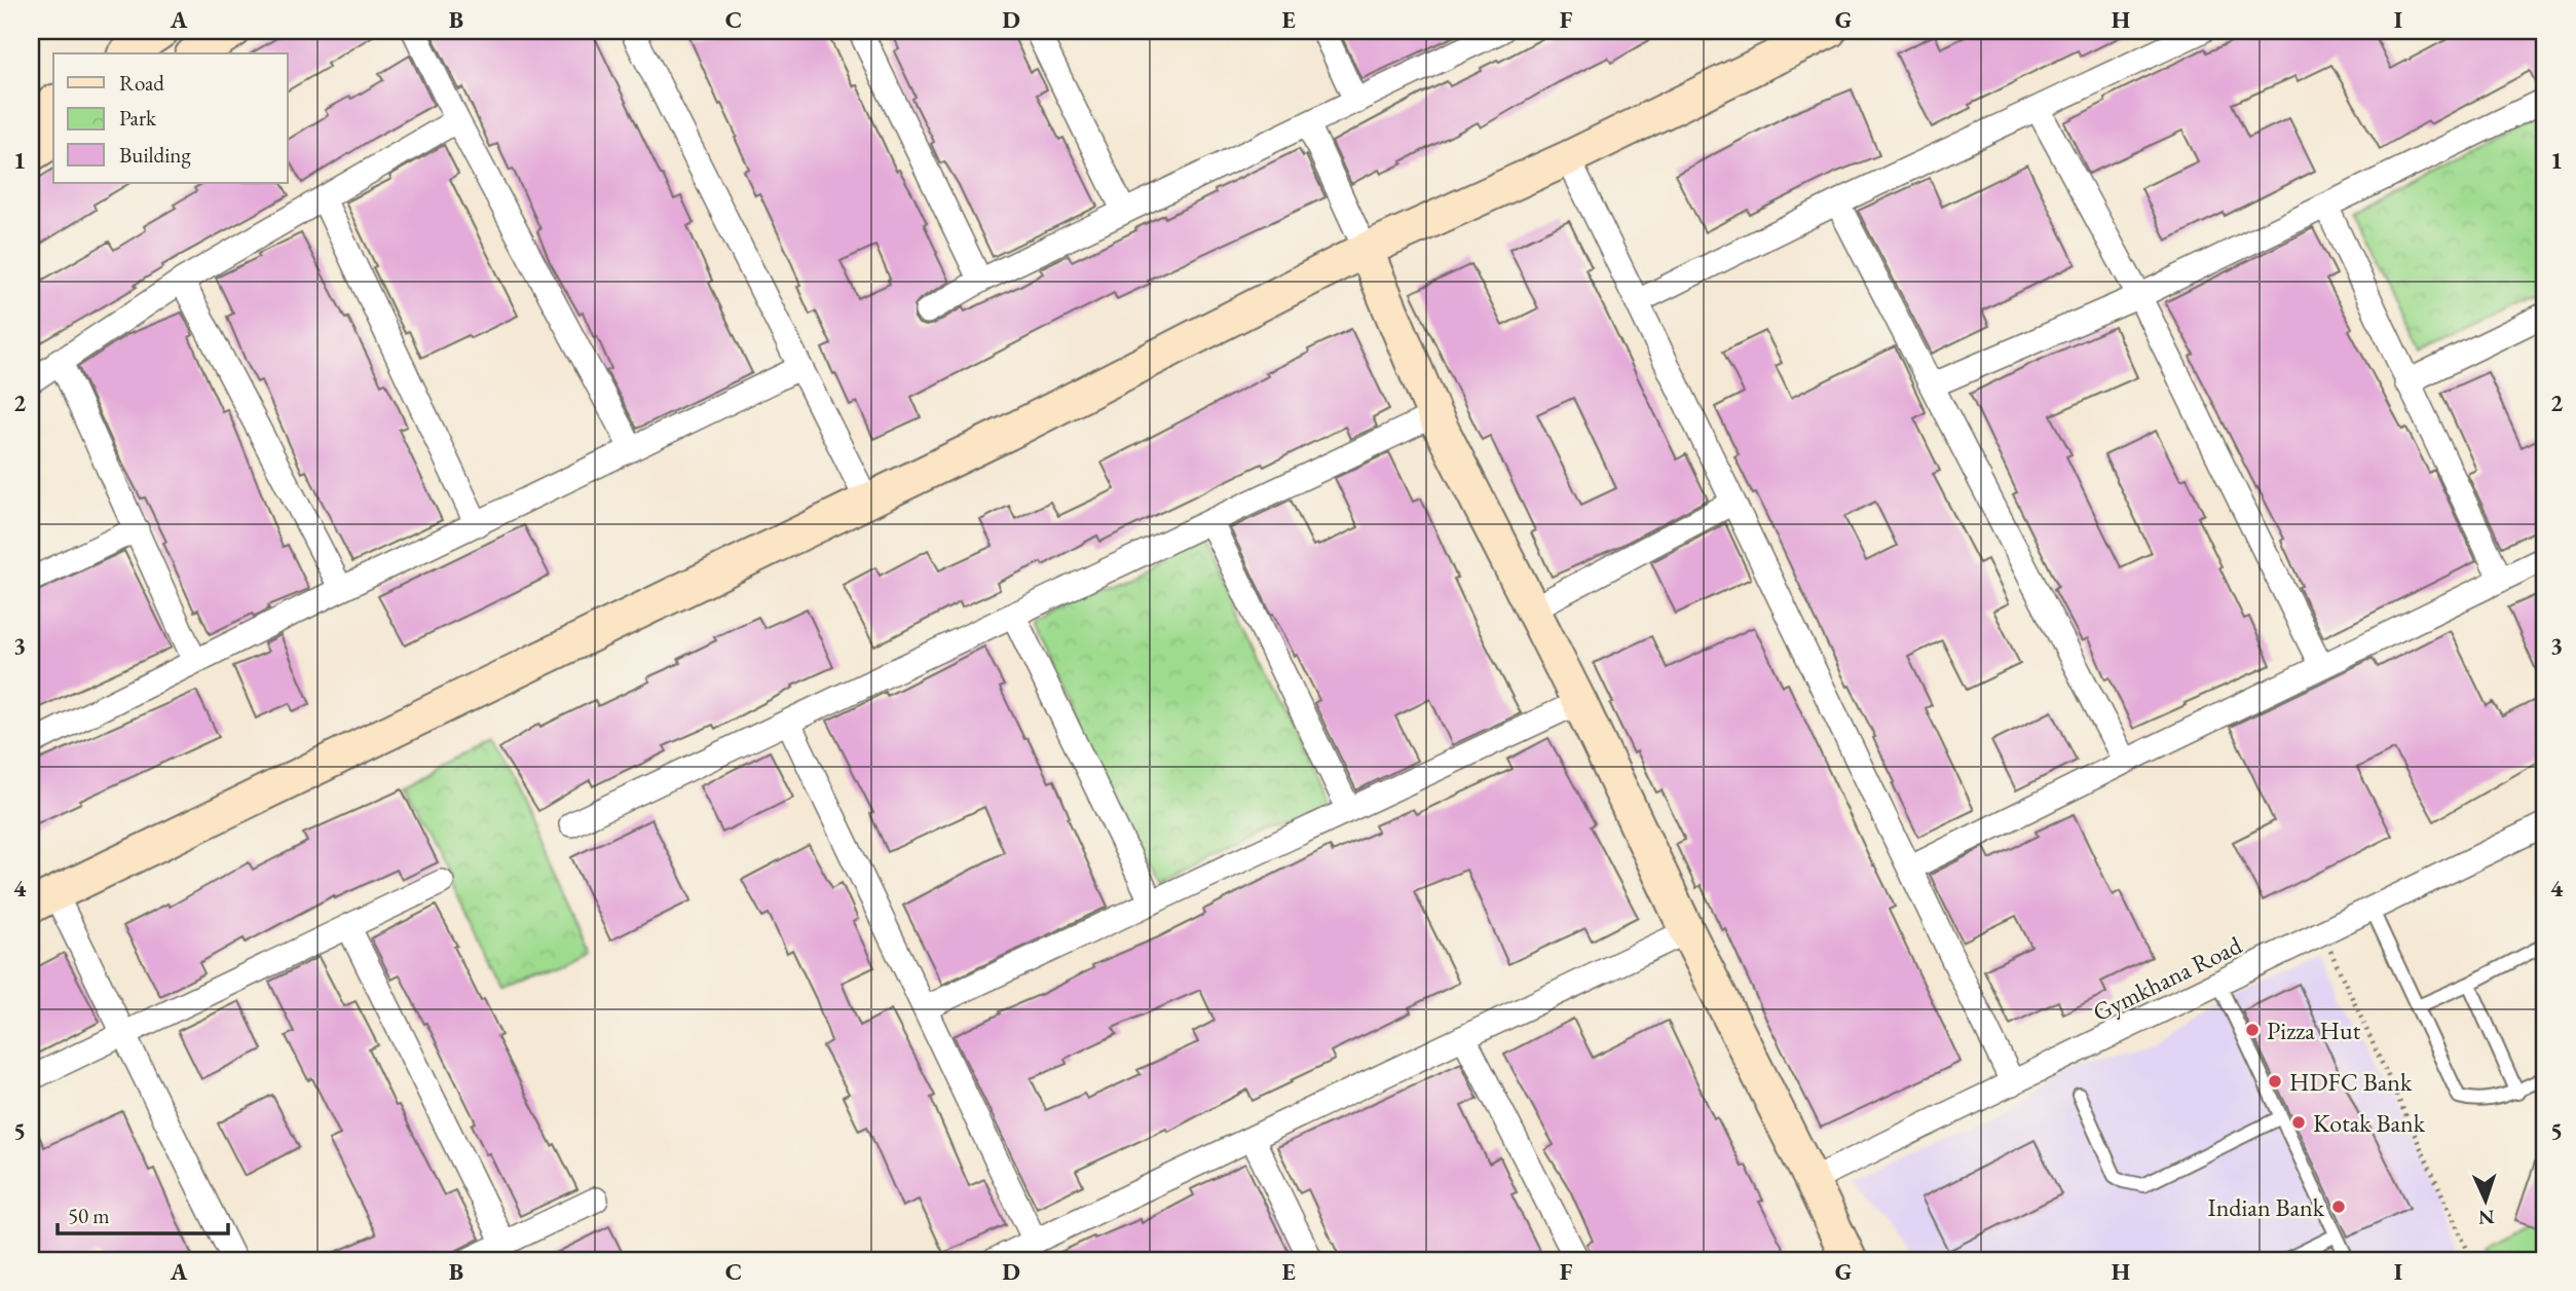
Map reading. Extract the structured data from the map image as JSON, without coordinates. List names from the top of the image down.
{
  "streets": {
    "street": ["Gymkhana Road"]
  },
  "places": [
    "Pizza Hut",
    "HDFC Bank",
    "Kotak Bank",
    "Indian Bank"
  ],
  "legend": ["Road", "Park", "Building"],
  "scale_bar": "50 m",
  "north": "bottom",
  "grid": {
    "columns": [
      "A",
      "B",
      "C",
      "D",
      "E",
      "F",
      "G",
      "H",
      "I"
    ],
    "rows": [
      "1",
      "2",
      "3",
      "4",
      "5"
    ]
  }
}
